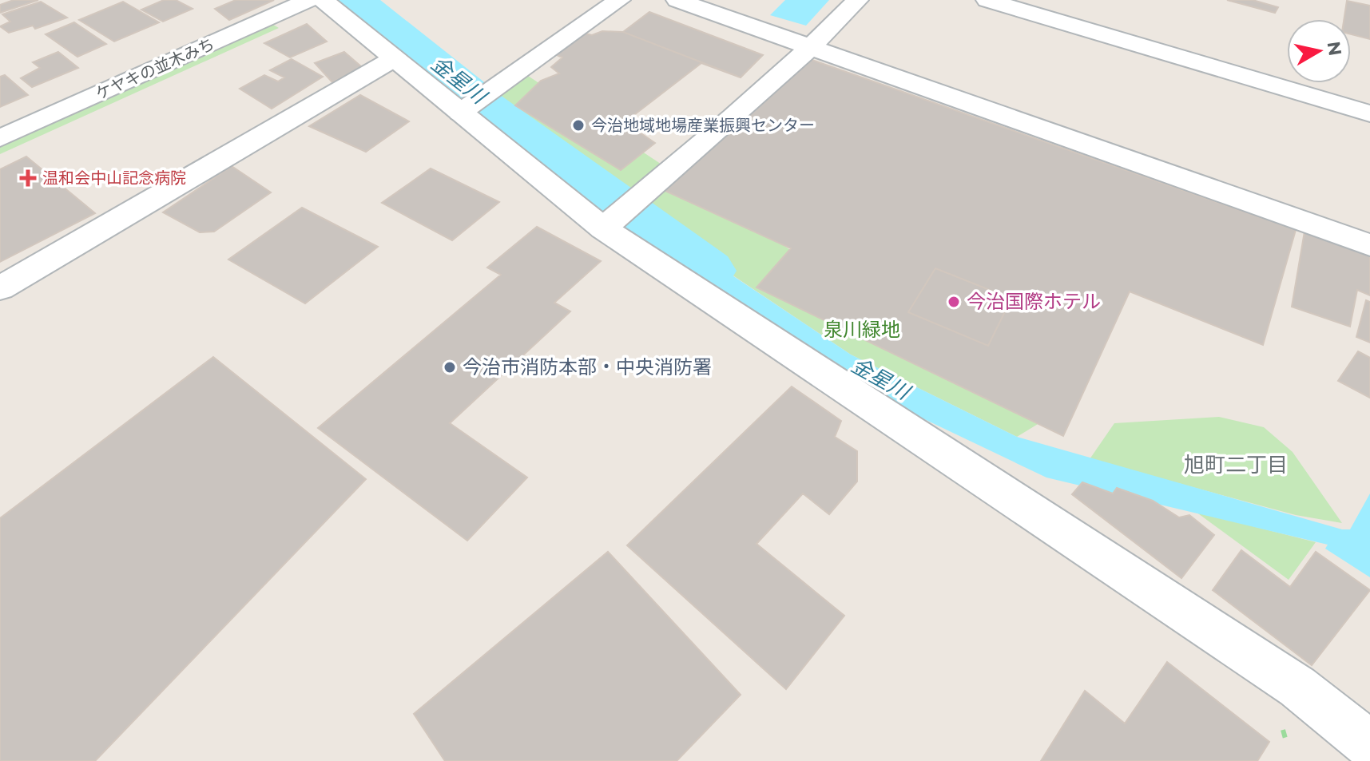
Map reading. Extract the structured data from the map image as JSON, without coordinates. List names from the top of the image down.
{
  "streets": {
    "street": ["ケヤキの並木みち"]
  },
  "districts": ["旭町二丁目"],
  "water": ["金星川"],
  "parks": ["泉川緑地"],
  "places": {
    "other": ["今治地域地場産業振興センター", "今治国際ホテル", "今治市消防本部・中央消防署"],
    "health": ["温和会中山記念病院"]
  },
  "north": "right"
}
